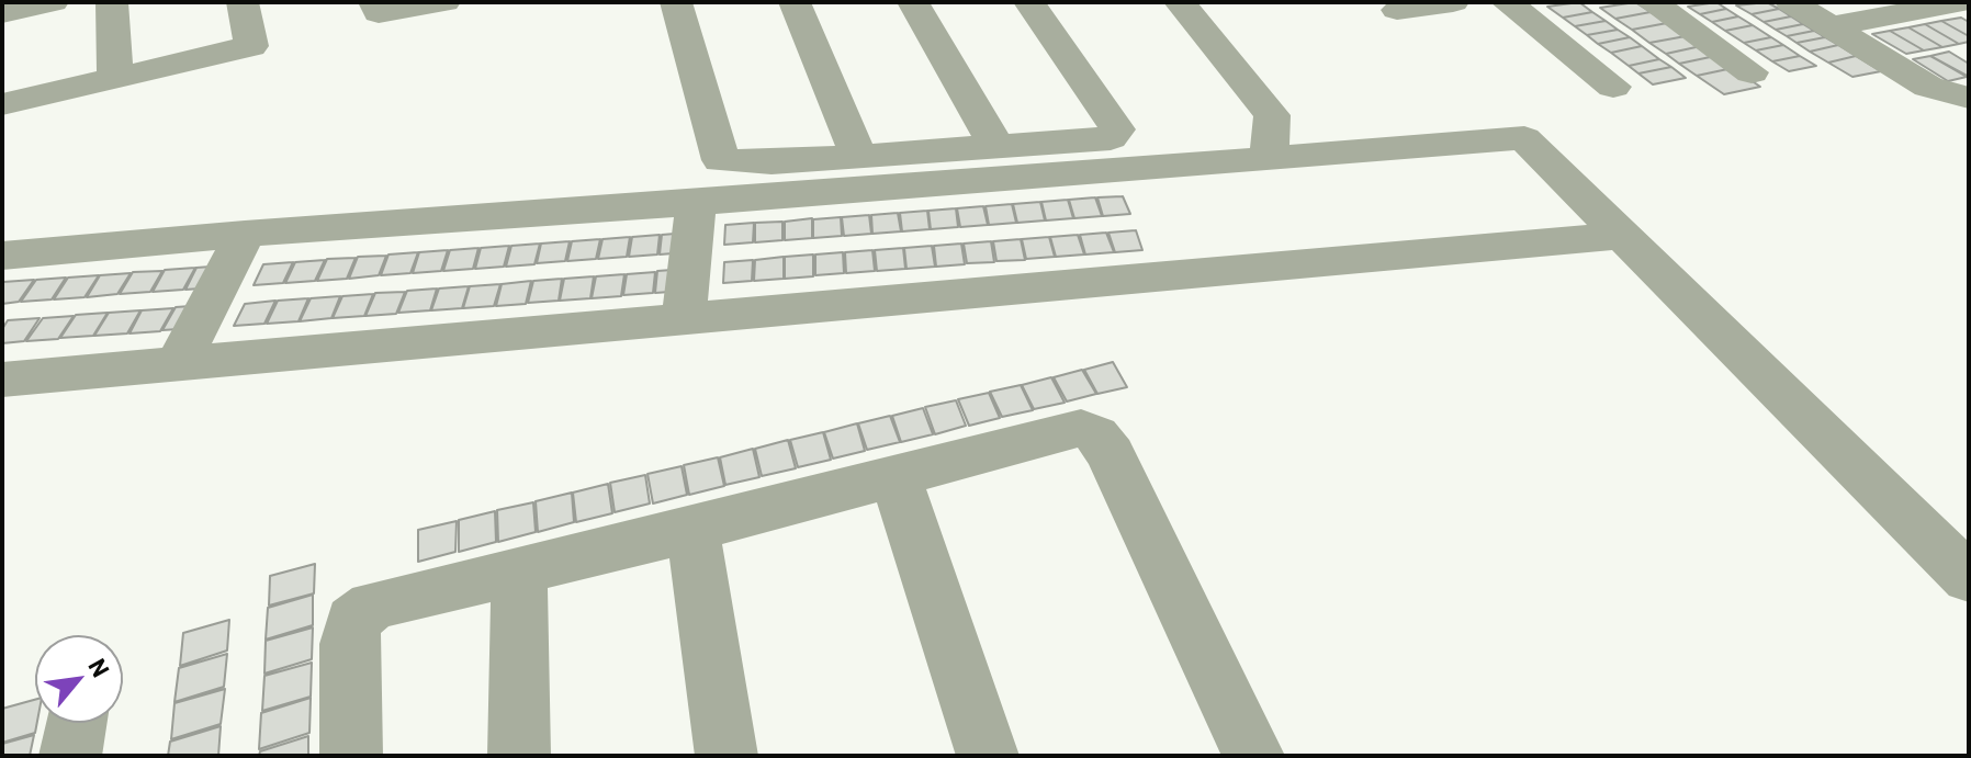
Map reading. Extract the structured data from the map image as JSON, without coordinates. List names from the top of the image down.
{
  "north": "top right"
}
